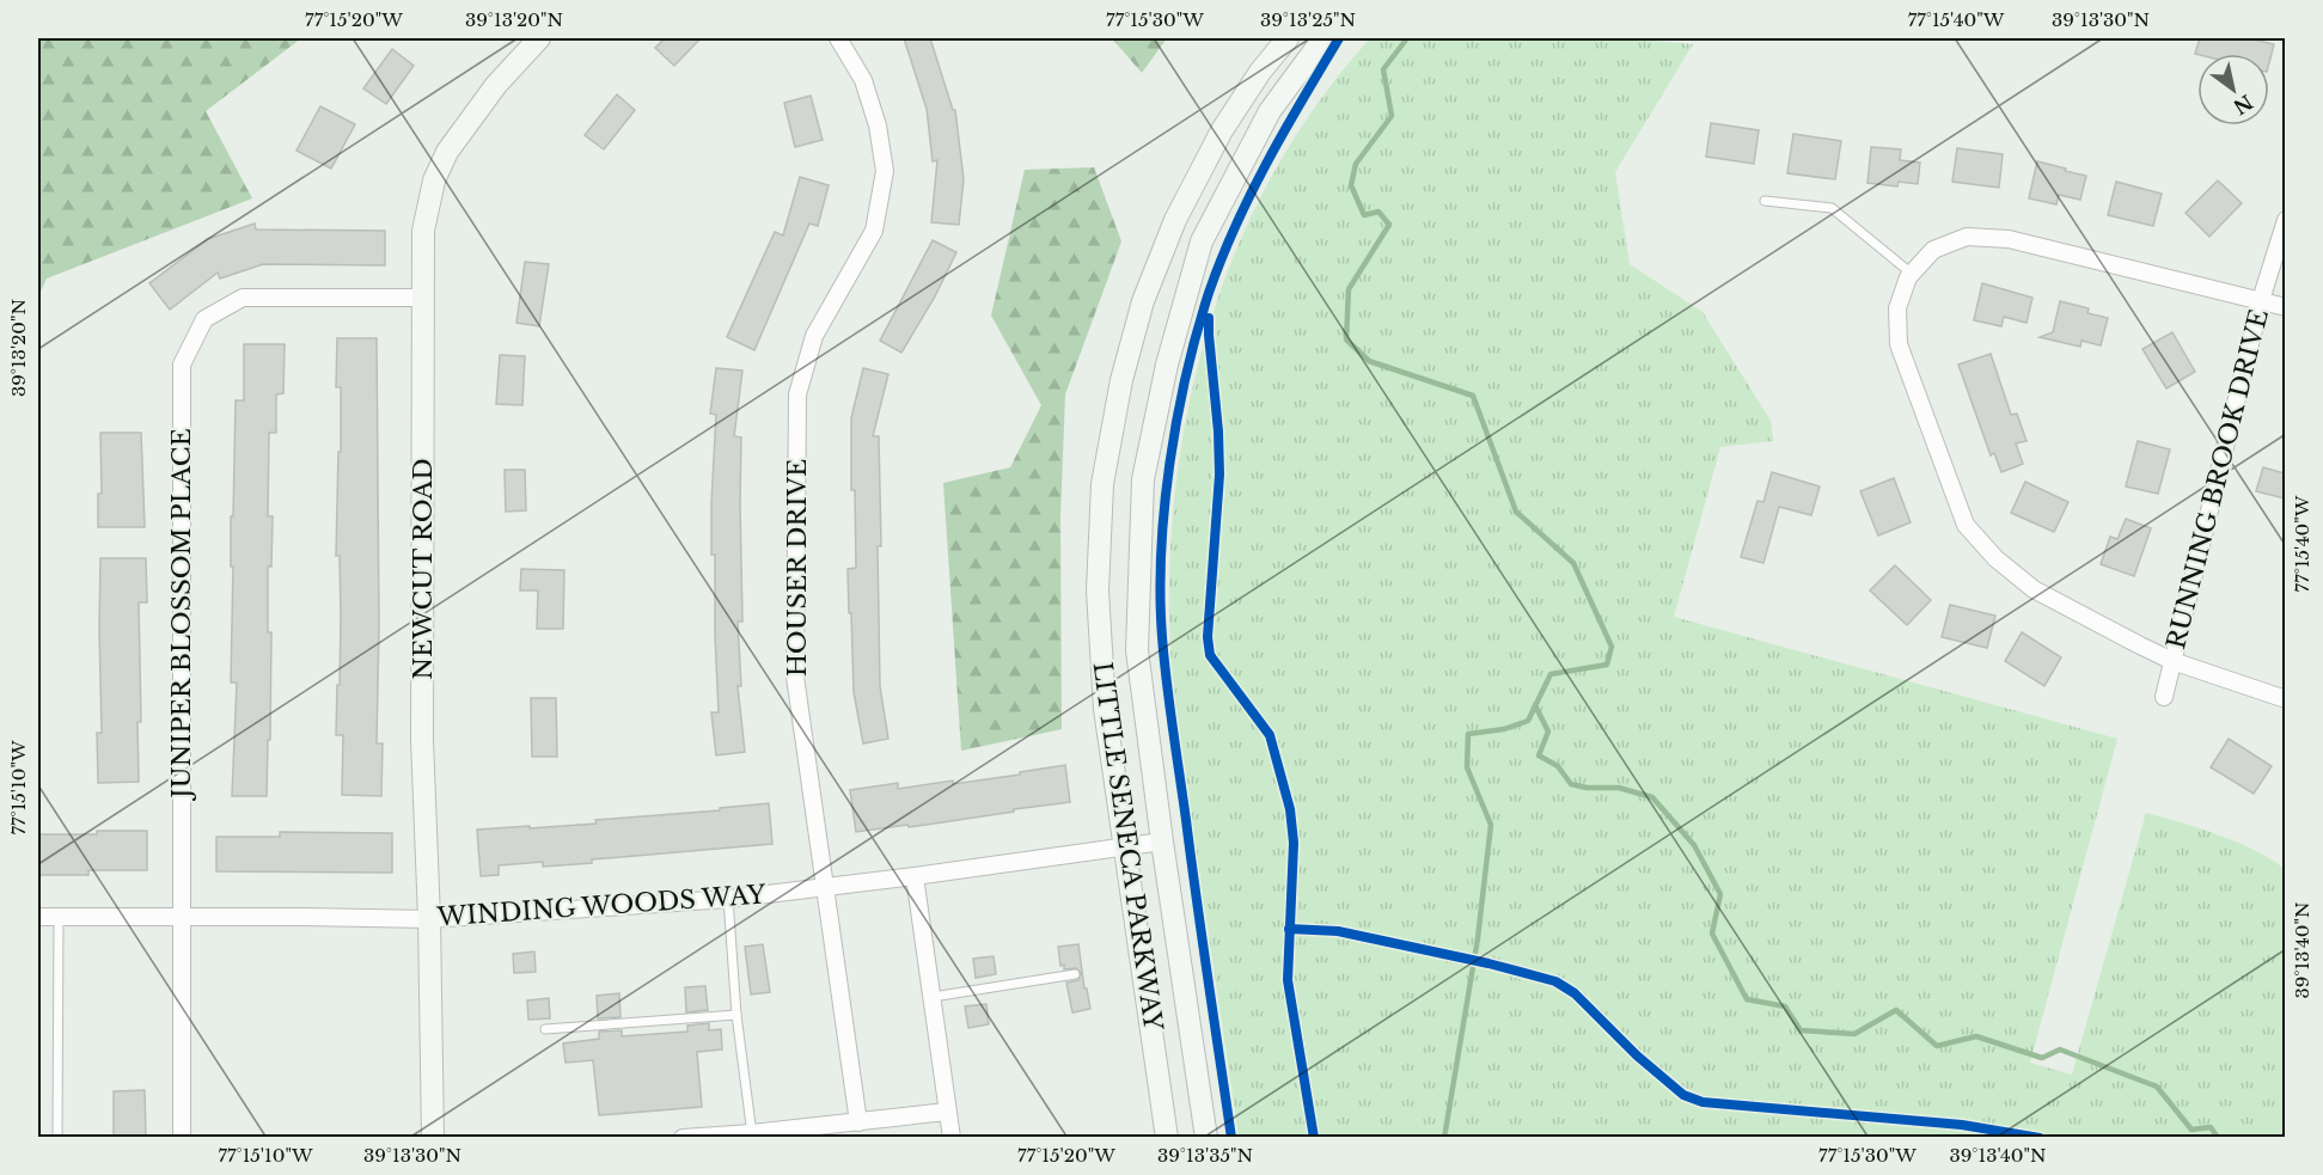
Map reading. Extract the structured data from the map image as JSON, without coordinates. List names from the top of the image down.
{
  "streets": {
    "main road": ["NEWCUT ROAD", "LITTLE SENECA PARKWAY"],
    "street": [
      "RUNNING BROOK DRIVE",
      "HOUSER DRIVE",
      "JUNIPER BLOSSOM PLACE",
      "WINDING WOODS WAY"
    ]
  },
  "crossings": [
    ["HOUSER DRIVE", "WINDING WOODS WAY"],
    ["NEWCUT ROAD", "JUNIPER BLOSSOM PLACE"],
    ["NEWCUT ROAD", "WINDING WOODS WAY"],
    ["JUNIPER BLOSSOM PLACE", "WINDING WOODS WAY"],
    ["LITTLE SENECA PARKWAY", "WINDING WOODS WAY"]
  ],
  "north": "bottom right",
  "coordinates": [
    "77°15'20\"W",
    "39°13'20\"N",
    "77°15'30\"W",
    "39°13'25\"N",
    "77°15'40\"W",
    "39°13'30\"N",
    "77°15'10\"W",
    "39°13'40\"N",
    "39°13'35\"N"
  ]
}
